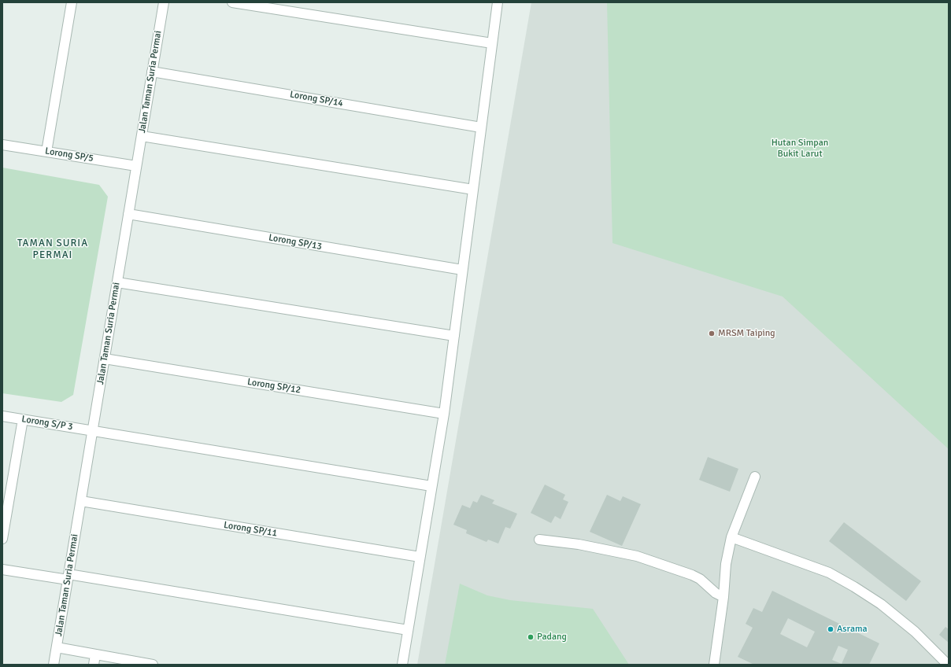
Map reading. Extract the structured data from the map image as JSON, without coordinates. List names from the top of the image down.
{
  "streets": {
    "street": [
      "Jalan Taman Suria Permai",
      "Lorong SP/14",
      "Lorong SP/5",
      "Lorong SP/13",
      "Lorong SP/12",
      "Lorong S/P 3",
      "Lorong SP/11"
    ]
  },
  "crossings": [
    ["Jalan Taman Suria Permai", "Lorong SP/14"],
    ["Jalan Taman Suria Permai", "Lorong SP/5"],
    ["Jalan Taman Suria Permai", "Lorong SP/13"],
    ["Jalan Taman Suria Permai", "Lorong SP/12"],
    ["Jalan Taman Suria Permai", "Lorong S/P 3"],
    ["Jalan Taman Suria Permai", "Lorong SP/11"]
  ],
  "districts": ["TAMAN SURIA PERMAI"],
  "parks": ["Hutan Simpan Bukit Larut"],
  "places": ["MRSM Taiping", "Asrama", "Padang"]
}
